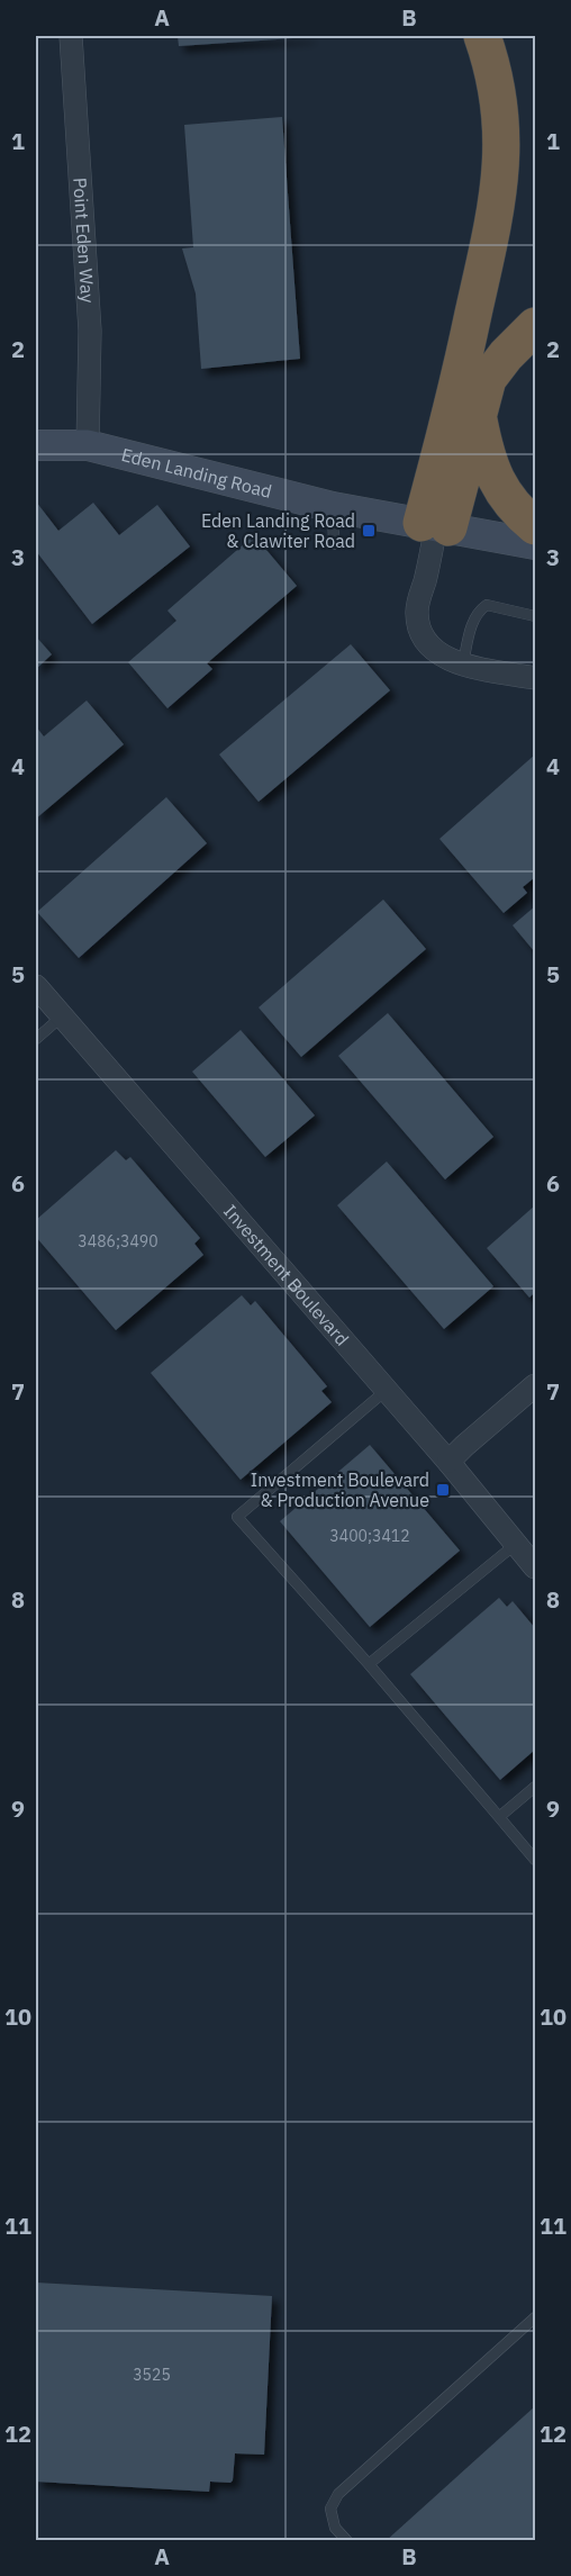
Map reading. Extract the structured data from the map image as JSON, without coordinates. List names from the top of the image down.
{
  "streets": {
    "street": ["Point Eden Way", "Eden Landing Road", "Investment Boulevard"]
  },
  "crossings": [
    ["Point Eden Way", "Eden Landing Road"]
  ],
  "places": {
    "transit": ["Eden Landing Road & Clawiter Road", "Investment Boulevard & Production Avenue"]
  },
  "house_numbers": ["3486;3490", "3400;3412", "3525"],
  "grid": {
    "columns": ["A", "B"],
    "rows": [
      "1",
      "2",
      "3",
      "4",
      "5",
      "6",
      "7",
      "8",
      "9",
      "10",
      "11",
      "12"
    ]
  }
}
